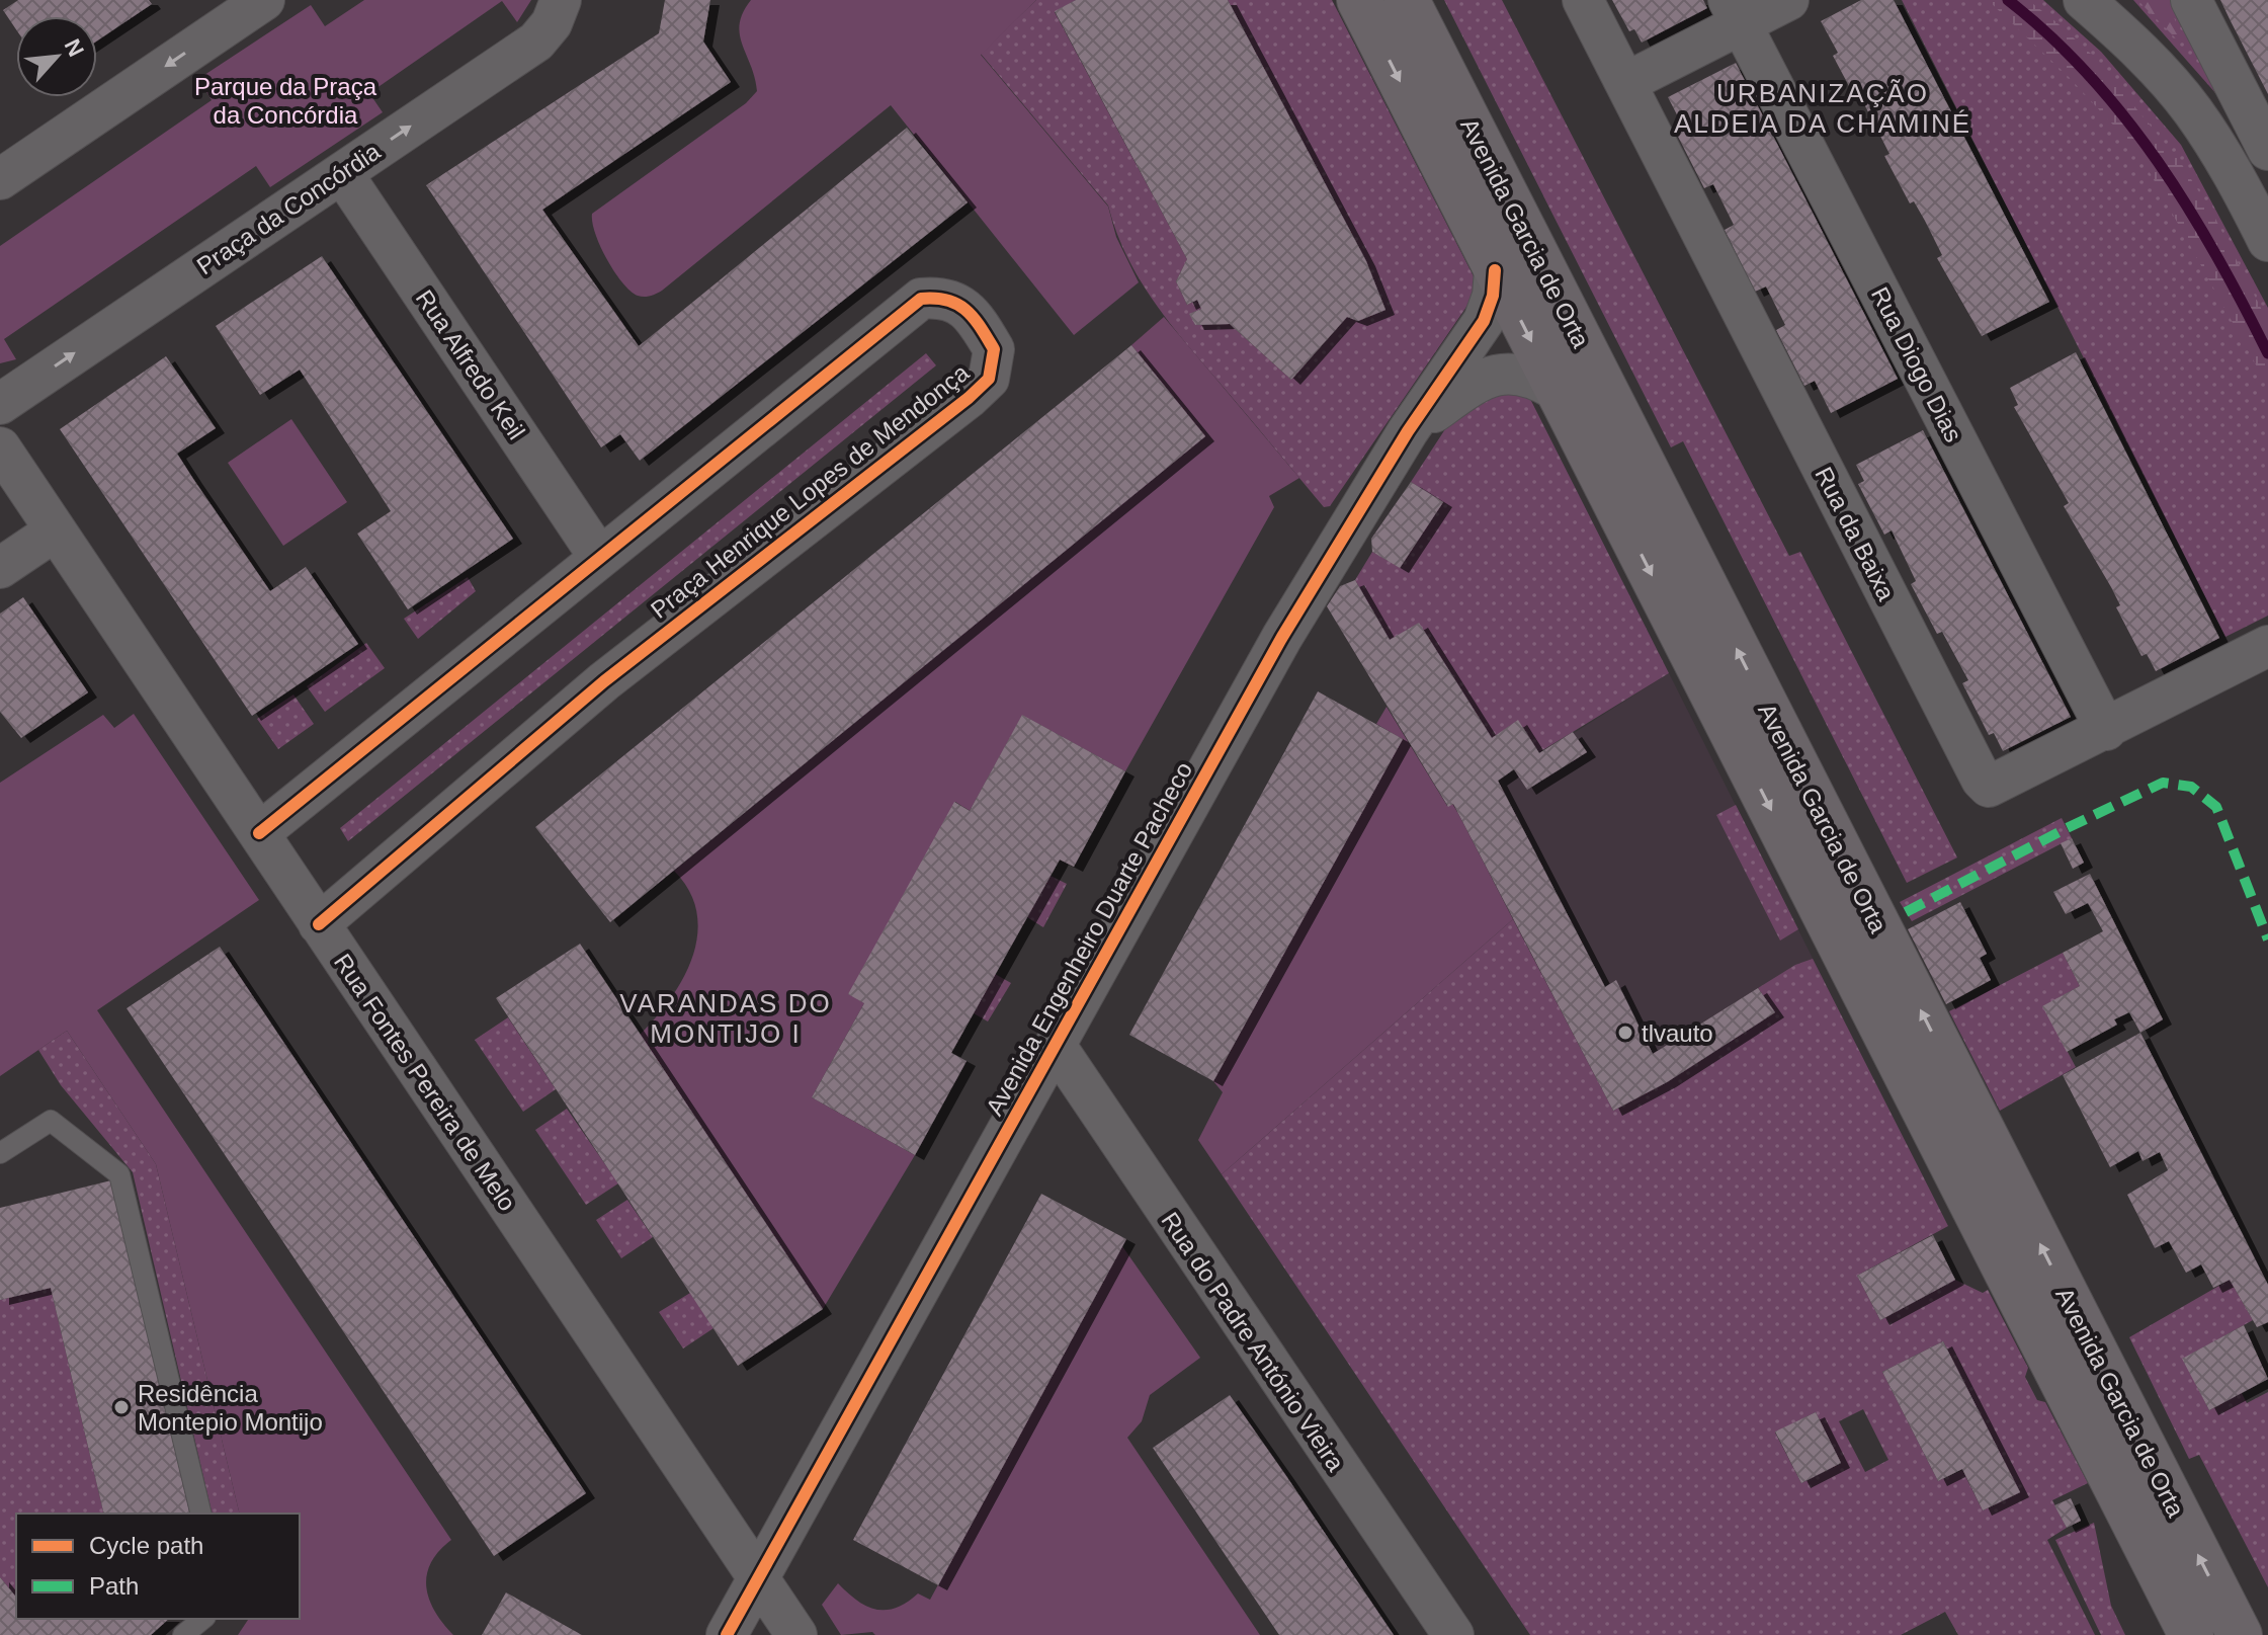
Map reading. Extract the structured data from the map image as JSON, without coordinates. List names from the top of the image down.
{
  "streets": {
    "main road": ["Avenida Garcia de Orta"],
    "street": [
      "Praça da Concórdia",
      "Rua Alfredo Keil",
      "Rua Diogo Dias",
      "Praça Henrique Lopes de Mendonça",
      "Rua da Baixa",
      "Avenida Engenheiro Duarte Pacheco",
      "Rua Fontes Pereira de Melo",
      "Rua do Padre António Vieira"
    ]
  },
  "crossings": [
    ["Praça da Concórdia", "Rua Alfredo Keil"],
    ["Avenida Garcia de Orta", "Avenida Engenheiro Duarte Pacheco"],
    ["Rua Alfredo Keil", "Praça Henrique Lopes de Mendonça"],
    ["Rua Diogo Dias", "Rua da Baixa"],
    ["Praça Henrique Lopes de Mendonça", "Rua Fontes Pereira de Melo"],
    ["Avenida Engenheiro Duarte Pacheco", "Rua Fontes Pereira de Melo"],
    ["Avenida Engenheiro Duarte Pacheco", "Rua do Padre António Vieira"]
  ],
  "districts": ["URBANIZAÇÃO ALDEIA DA CHAMINÉ", "VARANDAS DO MONTIJO I"],
  "parks": ["Parque da Praça da Concórdia"],
  "places": ["tlvauto", "Residência Montepio Montijo"],
  "legend": ["Cycle path", "Path"],
  "north": "top right"
}
